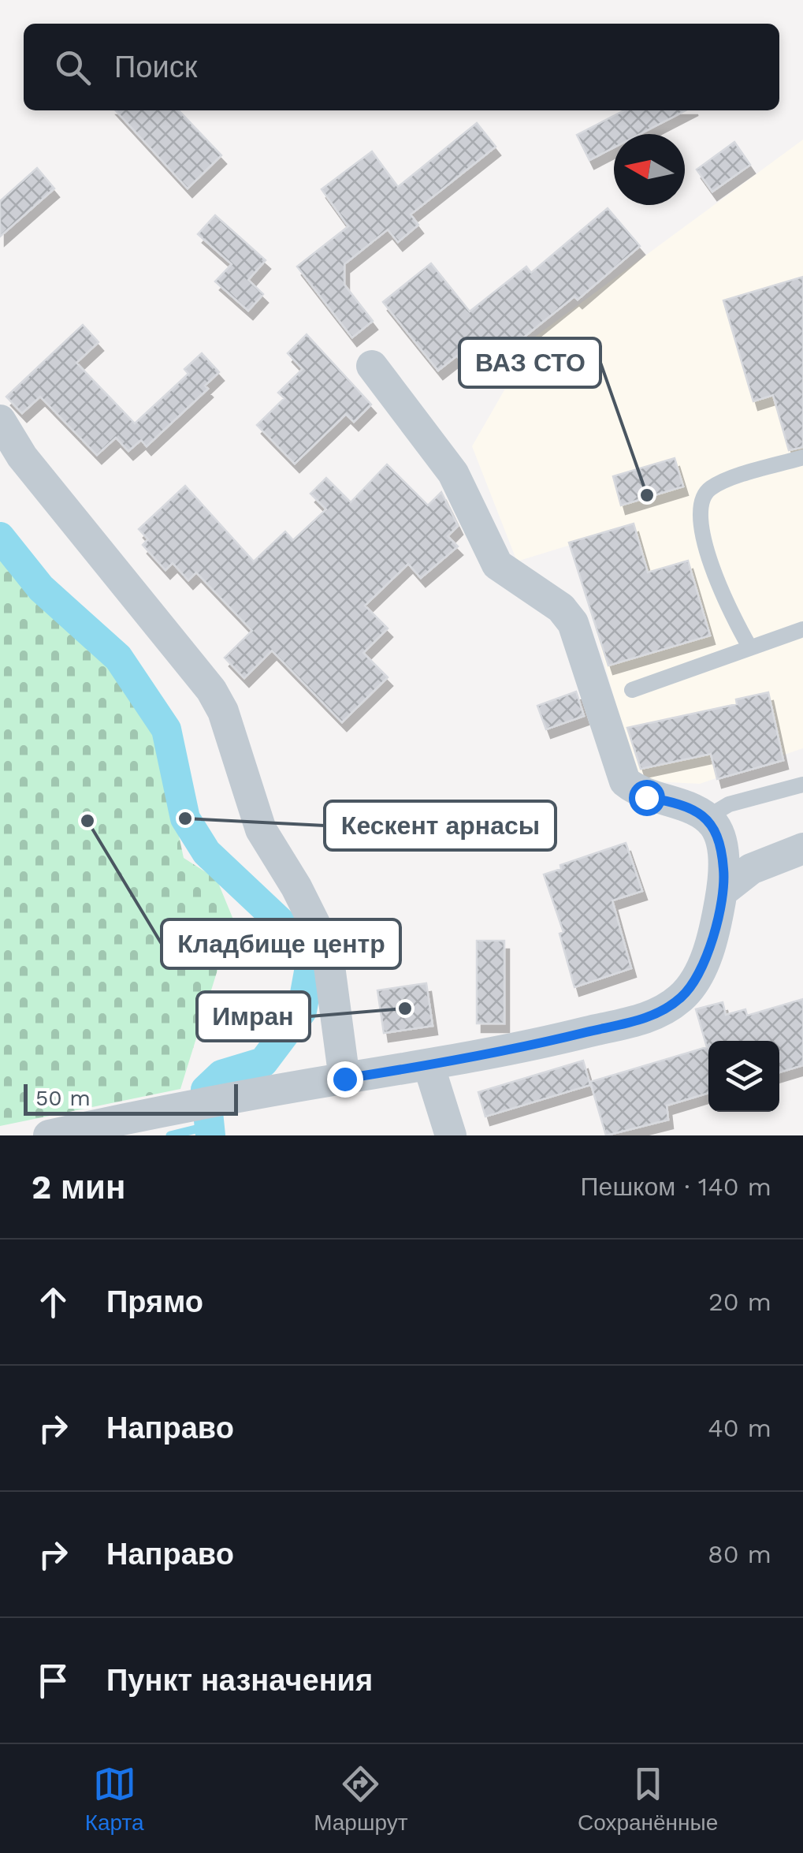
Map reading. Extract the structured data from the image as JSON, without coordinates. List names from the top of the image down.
{
  "places": [
    "ВАЗ СТО",
    "Кескент арнасы",
    "Кладбище центр",
    "Имран"
  ],
  "scale_bar": "50 m",
  "north": "left",
  "page": {
    "search": "Поиск",
    "scale": "50 m",
    "heading": ["2 мин", "Пешком · 140 m"],
    "list": [
      ["Прямо", "20 m"],
      ["Направо", "40 m"],
      ["Направо", "80 m"],
      "Пункт назначения"
    ],
    "nav": ["Карта", "Маршрут", "Сохранённые"]
  }
}
